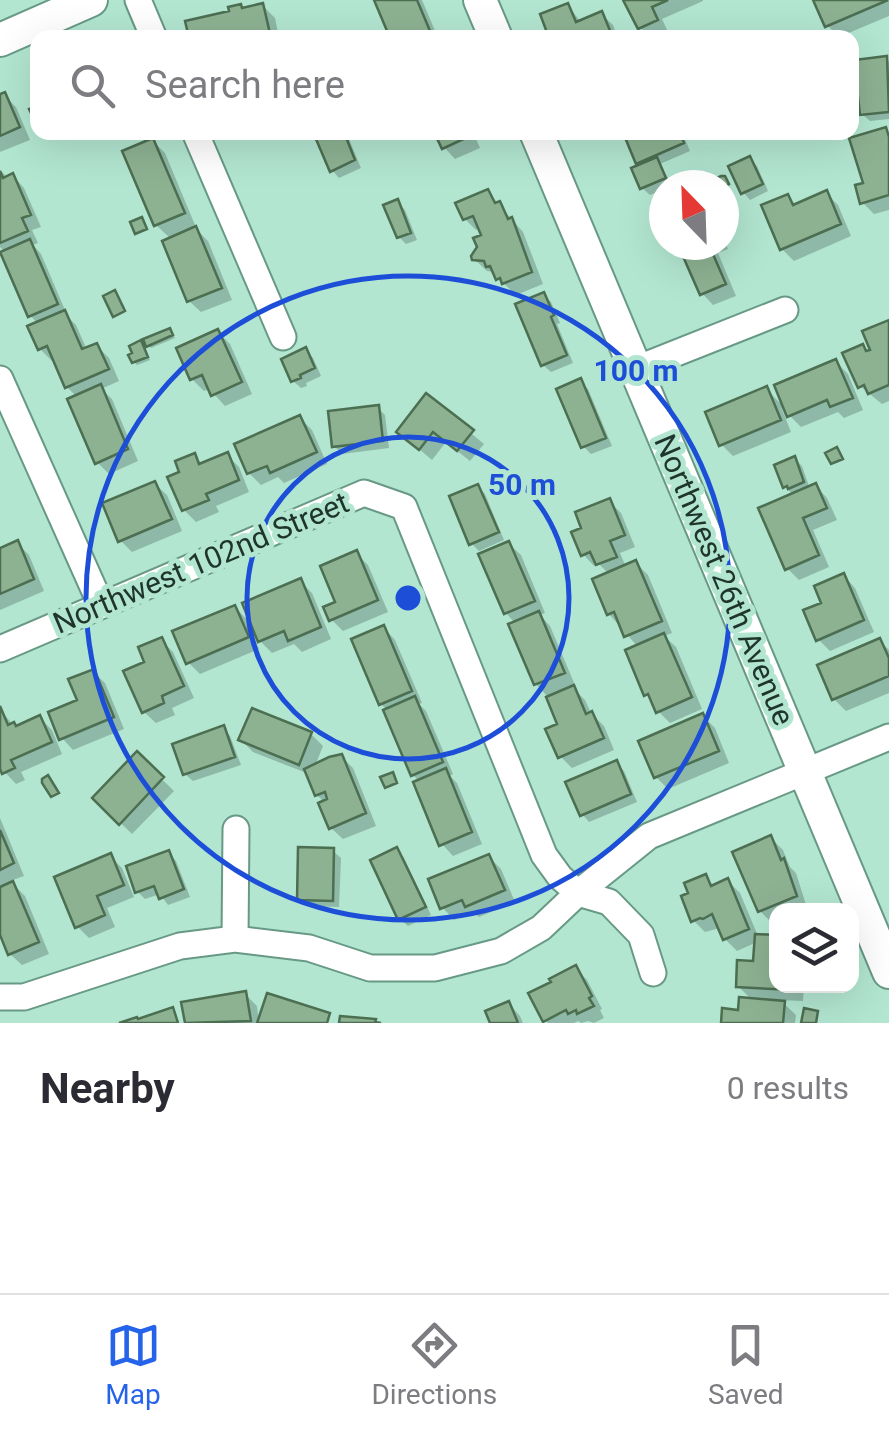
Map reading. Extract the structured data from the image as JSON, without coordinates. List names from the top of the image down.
{
  "streets": {
    "street": ["Northwest 102nd Street", "Northwest 26th Avenue"]
  },
  "north": "top left",
  "page": {
    "search": "Search here",
    "heading": ["Nearby", "0 results"],
    "nav": ["Map", "Directions", "Saved"]
  },
  "rings": ["100 m", "50 m"]
}
